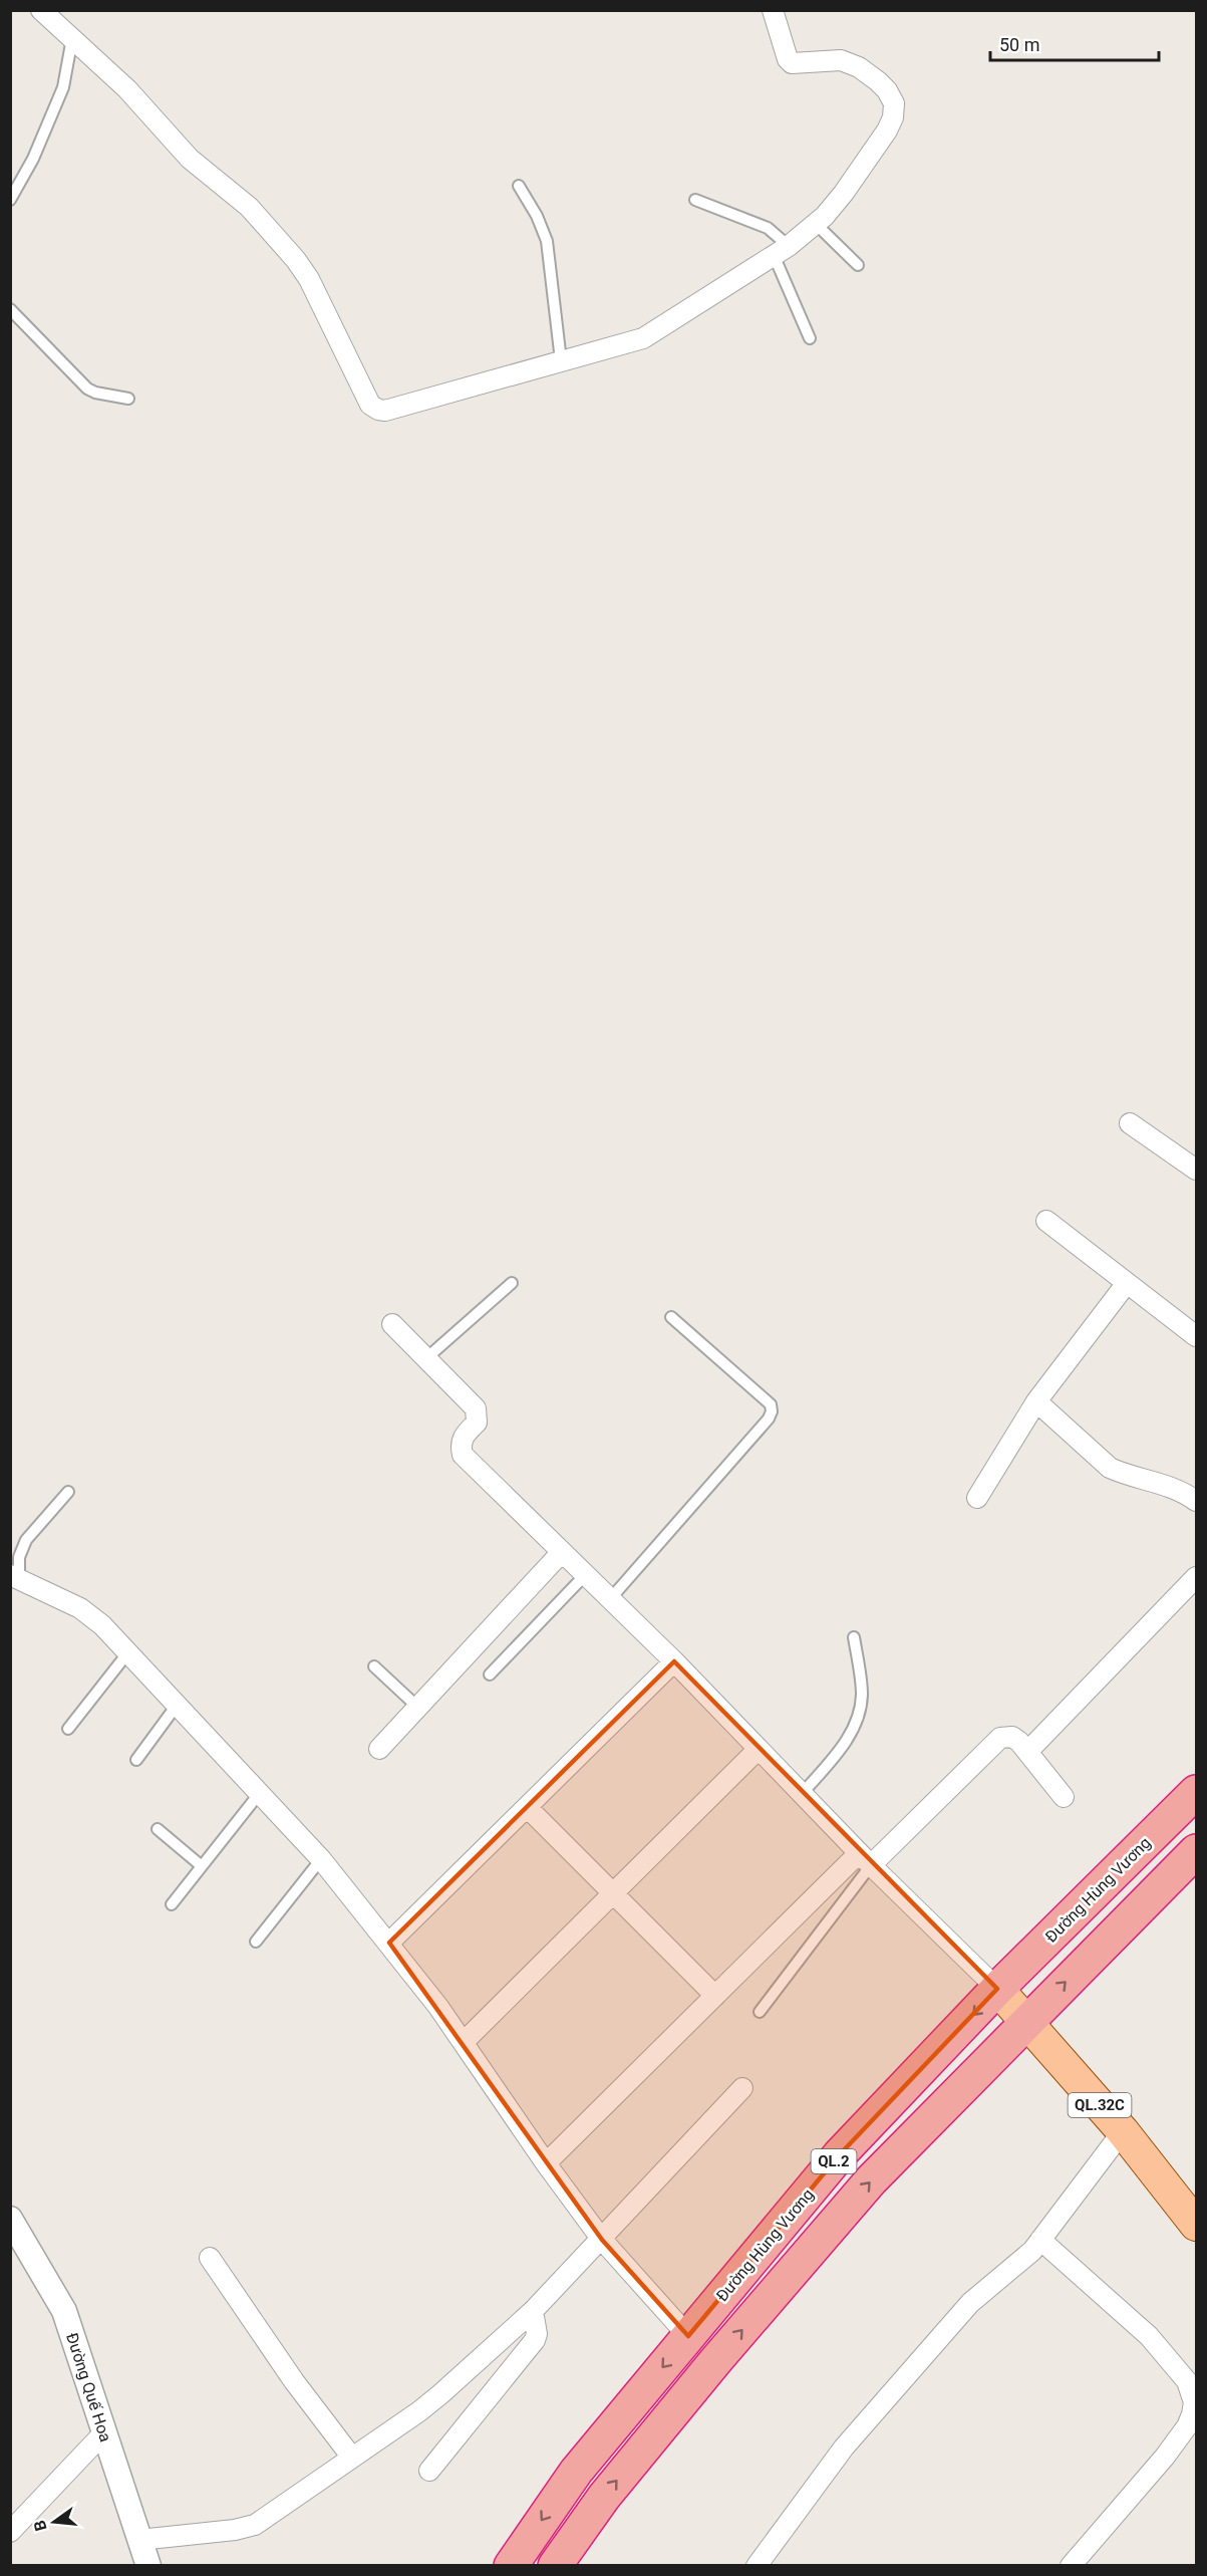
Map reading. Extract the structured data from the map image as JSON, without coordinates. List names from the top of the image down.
{
  "streets": {
    "highway": ["Đường Hùng Vương", "QL.2"],
    "main road": ["QL.32C"],
    "street": ["Đường Quế Hoa"]
  },
  "crossings": [
    ["Đường Hùng Vương", "QL.32C"],
    ["QL.32C", "QL.2"]
  ],
  "scale_bar": "50 m",
  "north": "left"
}
